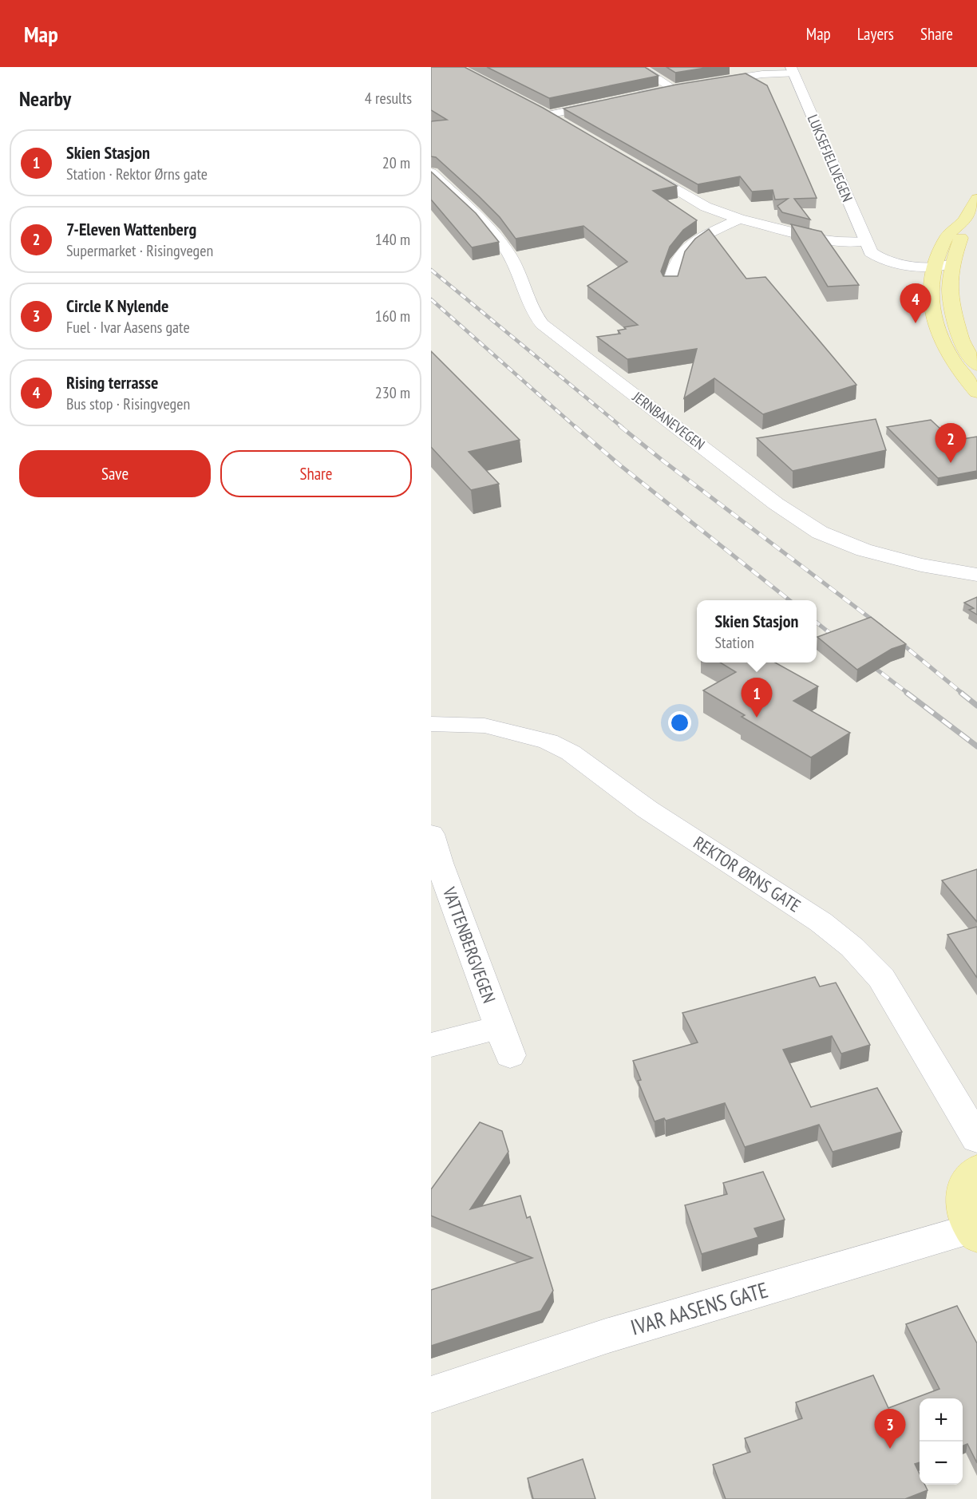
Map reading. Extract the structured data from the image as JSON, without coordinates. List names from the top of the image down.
{
  "streets": {
    "street": [
      "LUKSEFJELLVEGEN",
      "JERNBANEVEGEN",
      "REKTOR ØRNS GATE",
      "VATTENBERGVEGEN",
      "IVAR AASENS GATE"
    ]
  },
  "page": {
    "header": "Map",
    "nav": ["Map", "Layers", "Share"],
    "heading": ["Nearby", "4 results"],
    "list": [
      {
        "mark": "1",
        "name": "Skien Stasjon",
        "note": "Station · Rektor Ørns gate",
        "value": "20 m"
      },
      {
        "mark": "2",
        "name": "7-Eleven Wattenberg",
        "note": "Supermarket · Risingvegen",
        "value": "140 m"
      },
      {
        "mark": "3",
        "name": "Circle K Nylende",
        "note": "Fuel · Ivar Aasens gate",
        "value": "160 m"
      },
      {
        "mark": "4",
        "name": "Rising terrasse",
        "note": "Bus stop · Risingvegen",
        "value": "230 m"
      }
    ],
    "pins": [
      "4",
      "2",
      "1",
      "3"
    ],
    "buttons": ["Save", "Share"],
    "popup": ["Skien Stasjon", "Station"],
    "map_buttons": ["+", "−"]
  }
}
